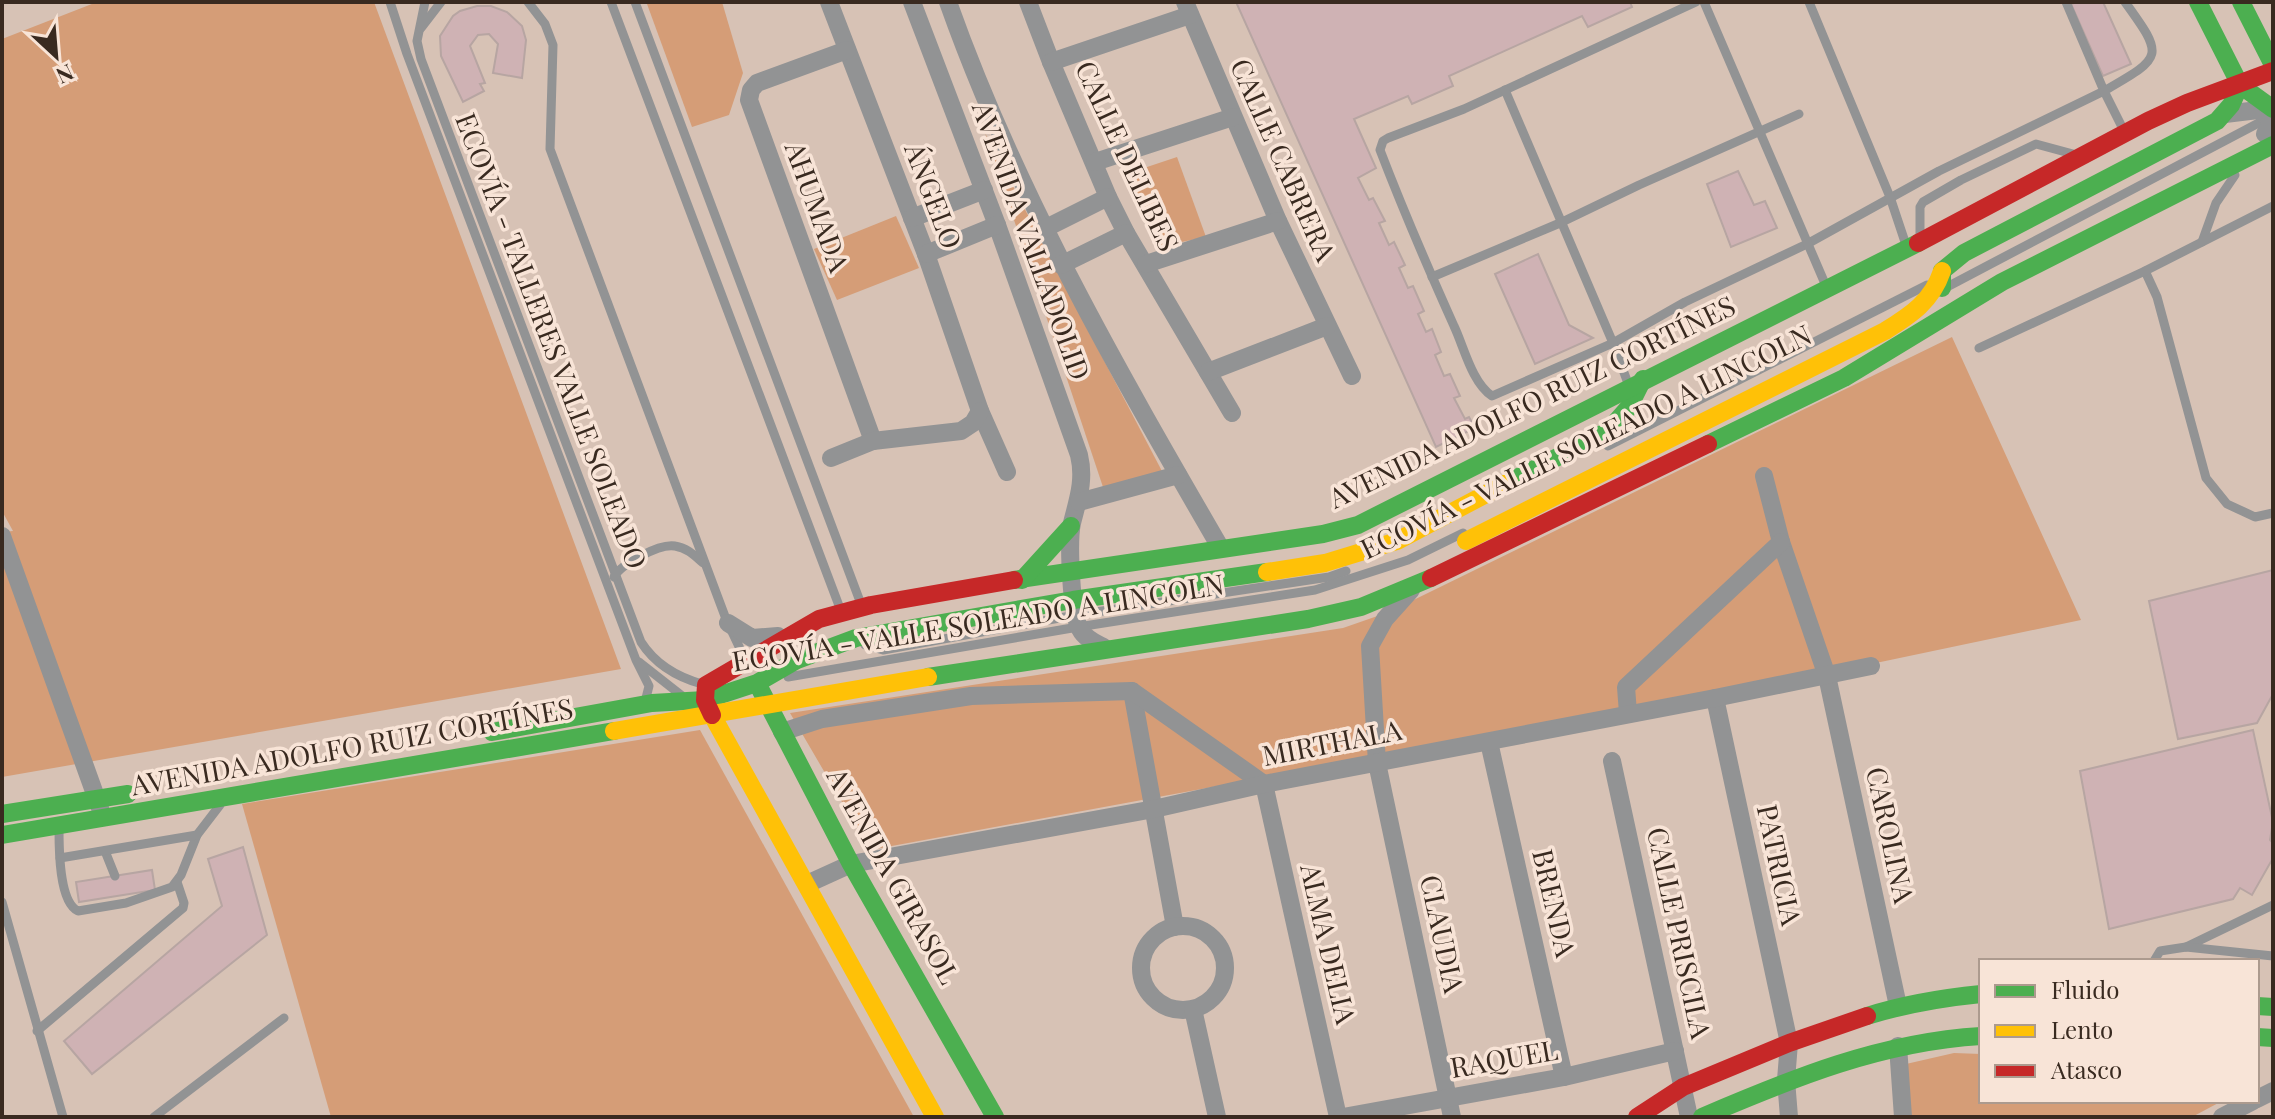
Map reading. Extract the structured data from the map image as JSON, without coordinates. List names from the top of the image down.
{
  "streets": {
    "main road": ["AVENIDA ADOLFO RUIZ CORTÍNES", "AVENIDA GIRASOL"],
    "street": [
      "CALLE DELIBES",
      "CALLE CABRERA",
      "ÁNGELO",
      "AHUMADA",
      "AVENIDA VALLADOLID",
      "MIRTHALA",
      "CAROLINA",
      "PATRICIA",
      "BRENDA",
      "CALLE PRISCILA",
      "CLAUDIA",
      "ALMA DELIA",
      "RAQUEL"
    ],
    "lane": ["ECOVÍA - TALLERES VALLE SOLEADO", "ECOVÍA - VALLE SOLEADO A LINCOLN"]
  },
  "crossings": [
    ["ÁNGELO", "AHUMADA"],
    ["AVENIDA VALLADOLID", "AVENIDA ADOLFO RUIZ CORTÍNES"],
    ["AVENIDA VALLADOLID", "ECOVÍA - VALLE SOLEADO A LINCOLN"],
    ["ECOVÍA - TALLERES VALLE SOLEADO", "AVENIDA ADOLFO RUIZ CORTÍNES"],
    ["ECOVÍA - TALLERES VALLE SOLEADO", "ECOVÍA - VALLE SOLEADO A LINCOLN"],
    ["AVENIDA ADOLFO RUIZ CORTÍNES", "ECOVÍA - VALLE SOLEADO A LINCOLN"],
    ["AVENIDA ADOLFO RUIZ CORTÍNES", "AVENIDA GIRASOL"],
    ["AVENIDA ADOLFO RUIZ CORTÍNES", "CLAUDIA"],
    ["ECOVÍA - VALLE SOLEADO A LINCOLN", "AVENIDA GIRASOL"],
    ["MIRTHALA", "CAROLINA"],
    ["MIRTHALA", "PATRICIA"],
    ["MIRTHALA", "AVENIDA GIRASOL"],
    ["MIRTHALA", "BRENDA"],
    ["MIRTHALA", "CLAUDIA"],
    ["MIRTHALA", "ALMA DELIA"],
    ["BRENDA", "RAQUEL"],
    ["CALLE PRISCILA", "RAQUEL"],
    ["CLAUDIA", "RAQUEL"],
    ["ALMA DELIA", "RAQUEL"]
  ],
  "legend": ["Fluido", "Lento", "Atasco"],
  "north": "bottom right"
}
